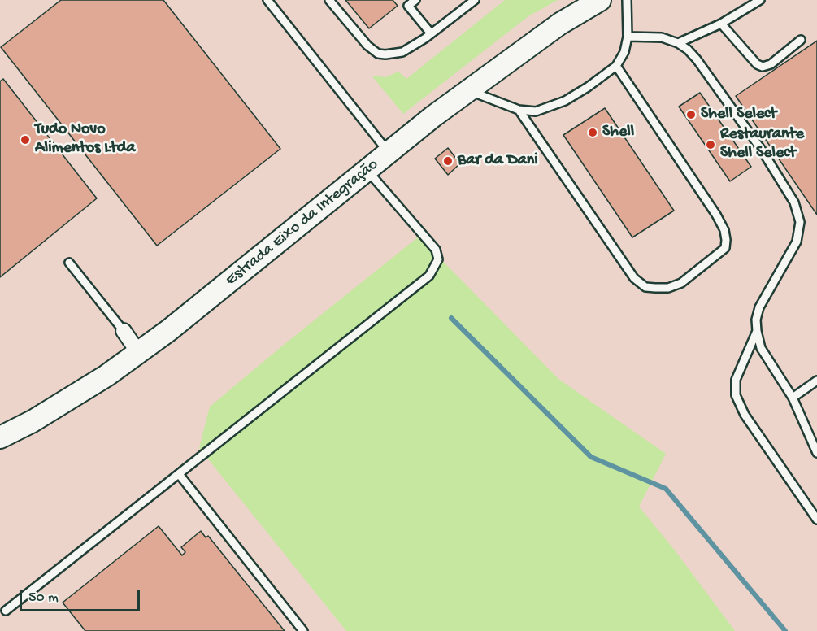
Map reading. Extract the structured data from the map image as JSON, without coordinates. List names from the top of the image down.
{
  "streets": {
    "main road": ["Estrada Eixo da Integração"]
  },
  "places": [
    "Shell Select",
    "Shell",
    "Tudo Novo Alimentos Ltda",
    "Restaurante Shell Select",
    "Bar da Dani"
  ],
  "scale_bar": "50 m"
}
